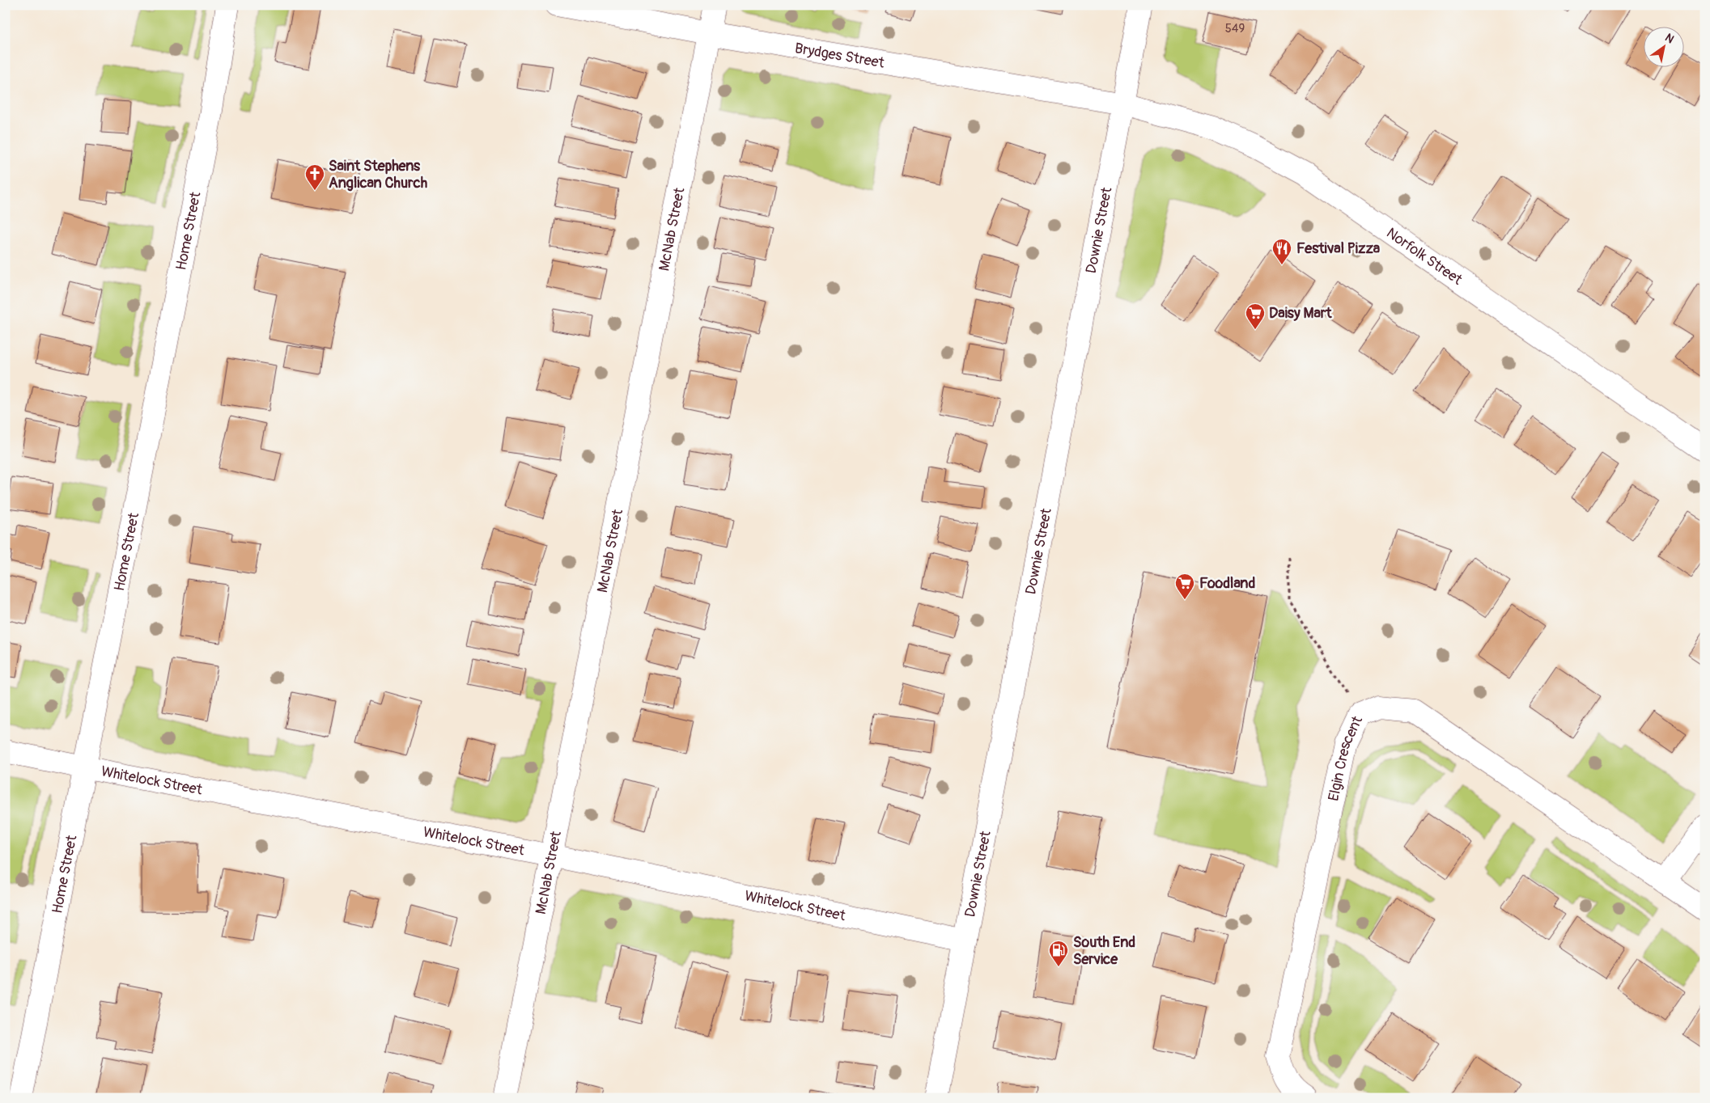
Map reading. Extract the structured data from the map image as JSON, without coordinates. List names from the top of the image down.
{
  "streets": {
    "street": [
      "Brydges Street",
      "McNab Street",
      "Downie Street",
      "Home Street",
      "Norfolk Street",
      "Elgin Crescent",
      "Whitelock Street"
    ]
  },
  "crossings": [
    ["Brydges Street", "McNab Street"],
    ["Brydges Street", "Downie Street"],
    ["Brydges Street", "Norfolk Street"],
    ["McNab Street", "Whitelock Street"],
    ["Downie Street", "Norfolk Street"],
    ["Downie Street", "Whitelock Street"],
    ["Home Street", "Whitelock Street"]
  ],
  "places": {
    "church": ["Saint Stephens Anglican Church"],
    "restaurant": ["Festival Pizza"],
    "supermarket": ["Daisy Mart", "Foodland"],
    "fuel station": ["South End Service"]
  },
  "house_numbers": ["549"],
  "north": "top right"
}
